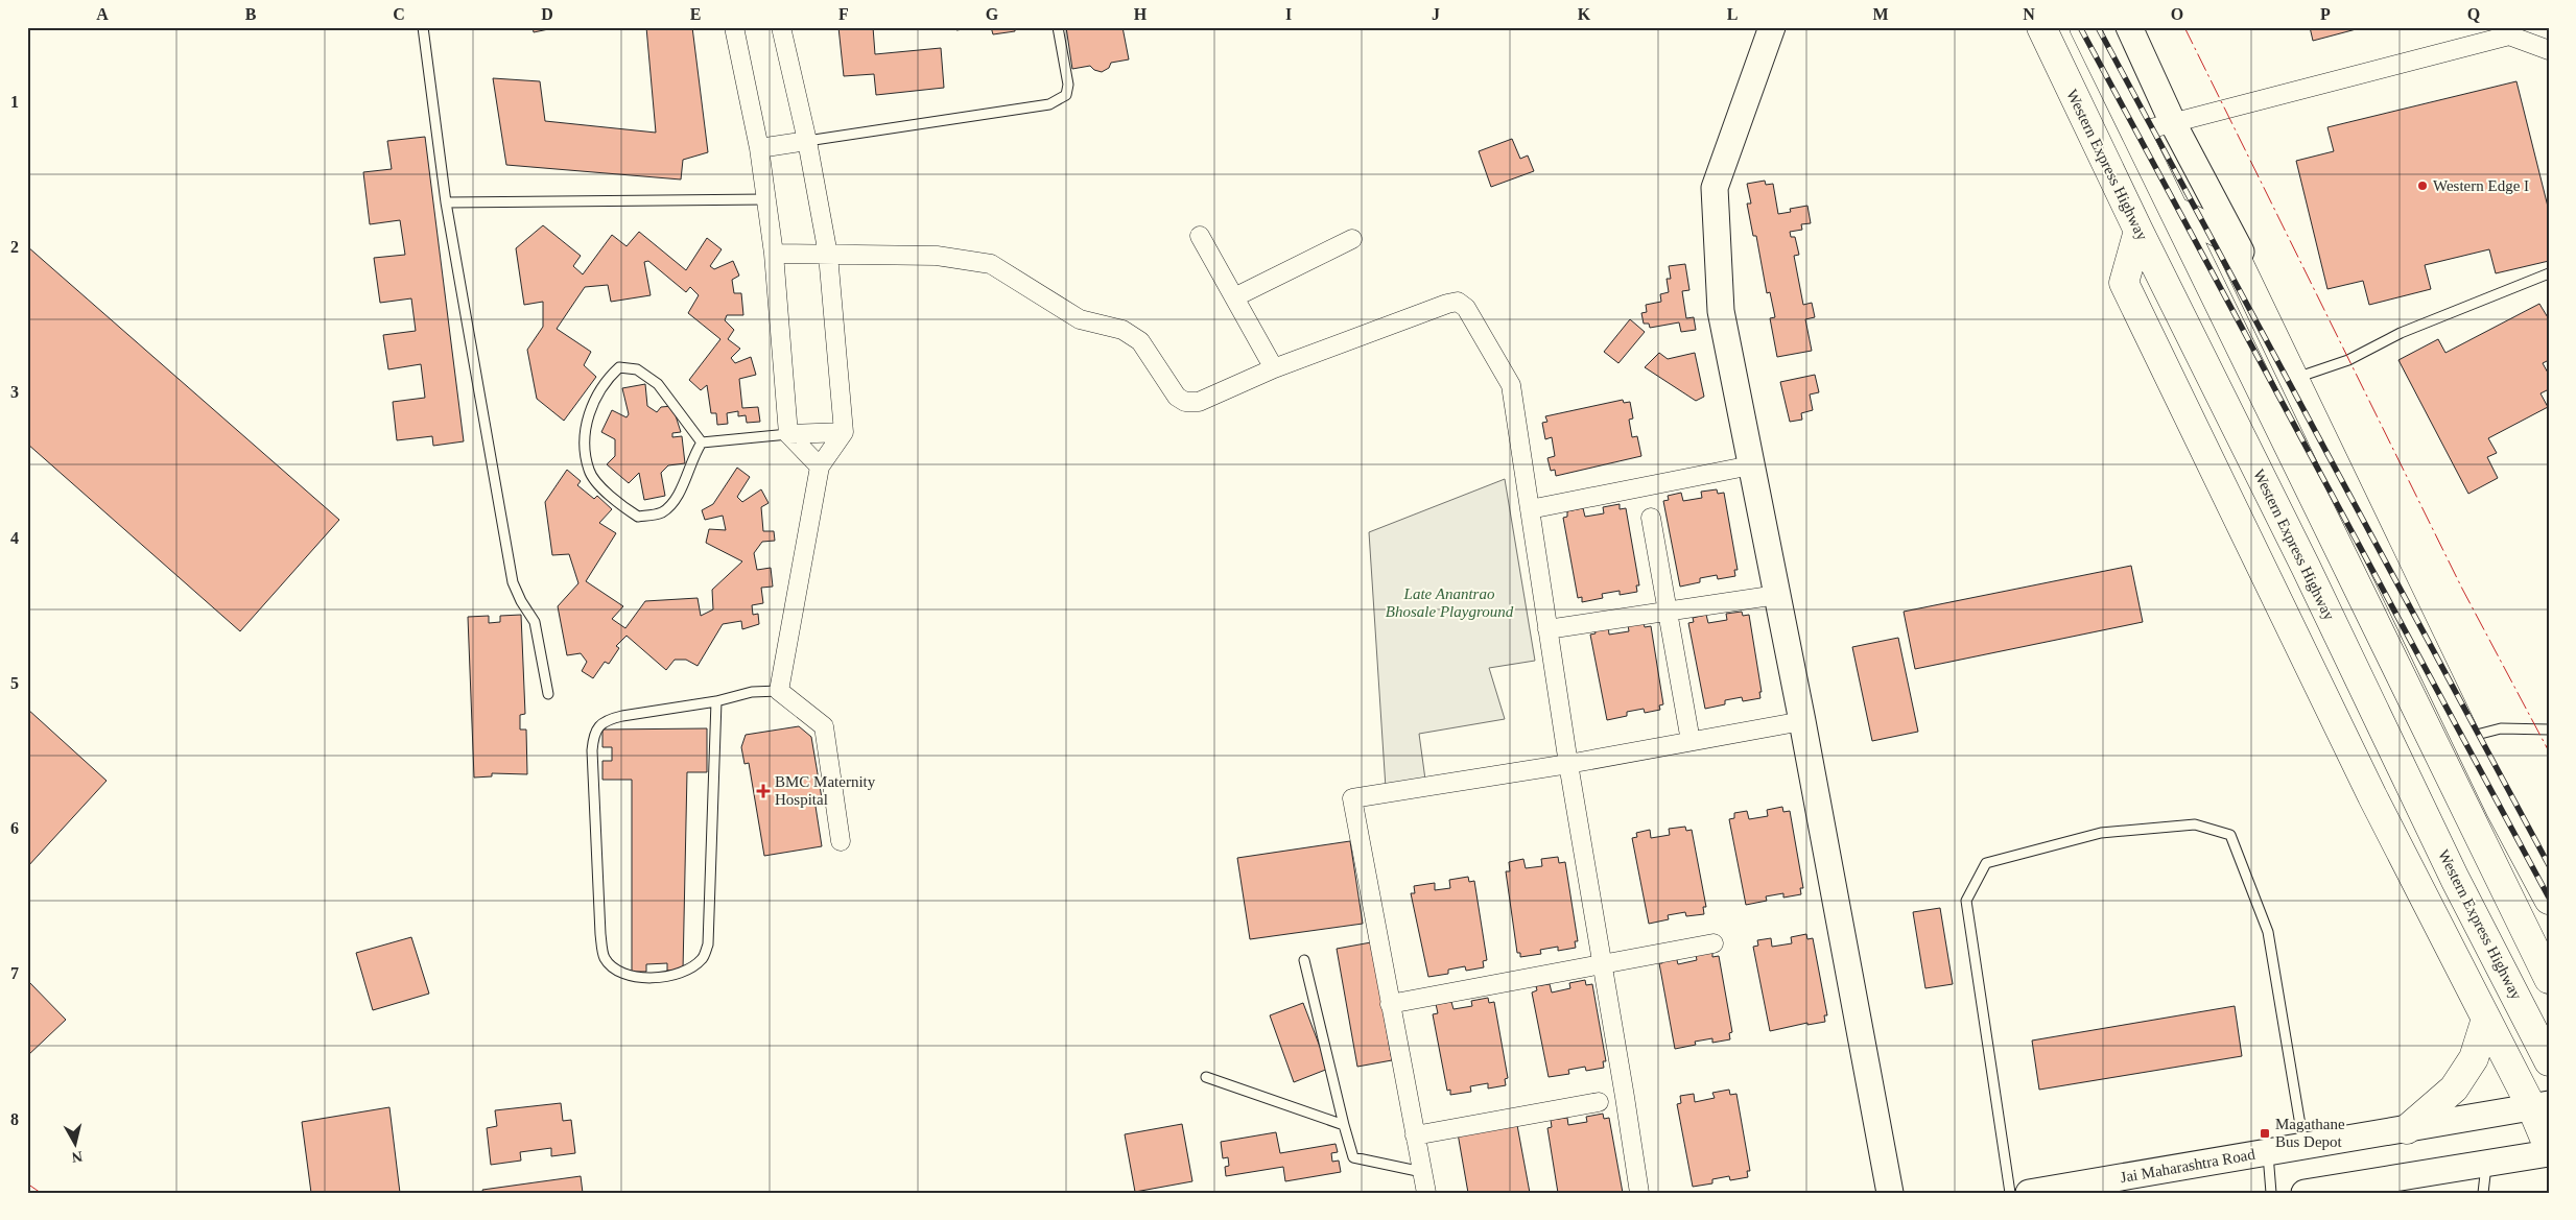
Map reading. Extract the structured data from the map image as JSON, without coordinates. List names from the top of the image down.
{
  "streets": {
    "highway": ["Western Express Highway"],
    "street": ["Jai Maharashtra Road"]
  },
  "parks": ["Late Anantrao Bhosale Playground"],
  "places": {
    "other": ["Western Edge I"],
    "health": ["BMC Maternity Hospital"],
    "transit": ["Magathane Bus Depot"]
  },
  "north": "bottom",
  "grid": {
    "columns": [
      "A",
      "B",
      "C",
      "D",
      "E",
      "F",
      "G",
      "H",
      "I",
      "J",
      "K",
      "L",
      "M",
      "N",
      "O",
      "P",
      "Q"
    ],
    "rows": [
      "1",
      "2",
      "3",
      "4",
      "5",
      "6",
      "7",
      "8"
    ]
  }
}
